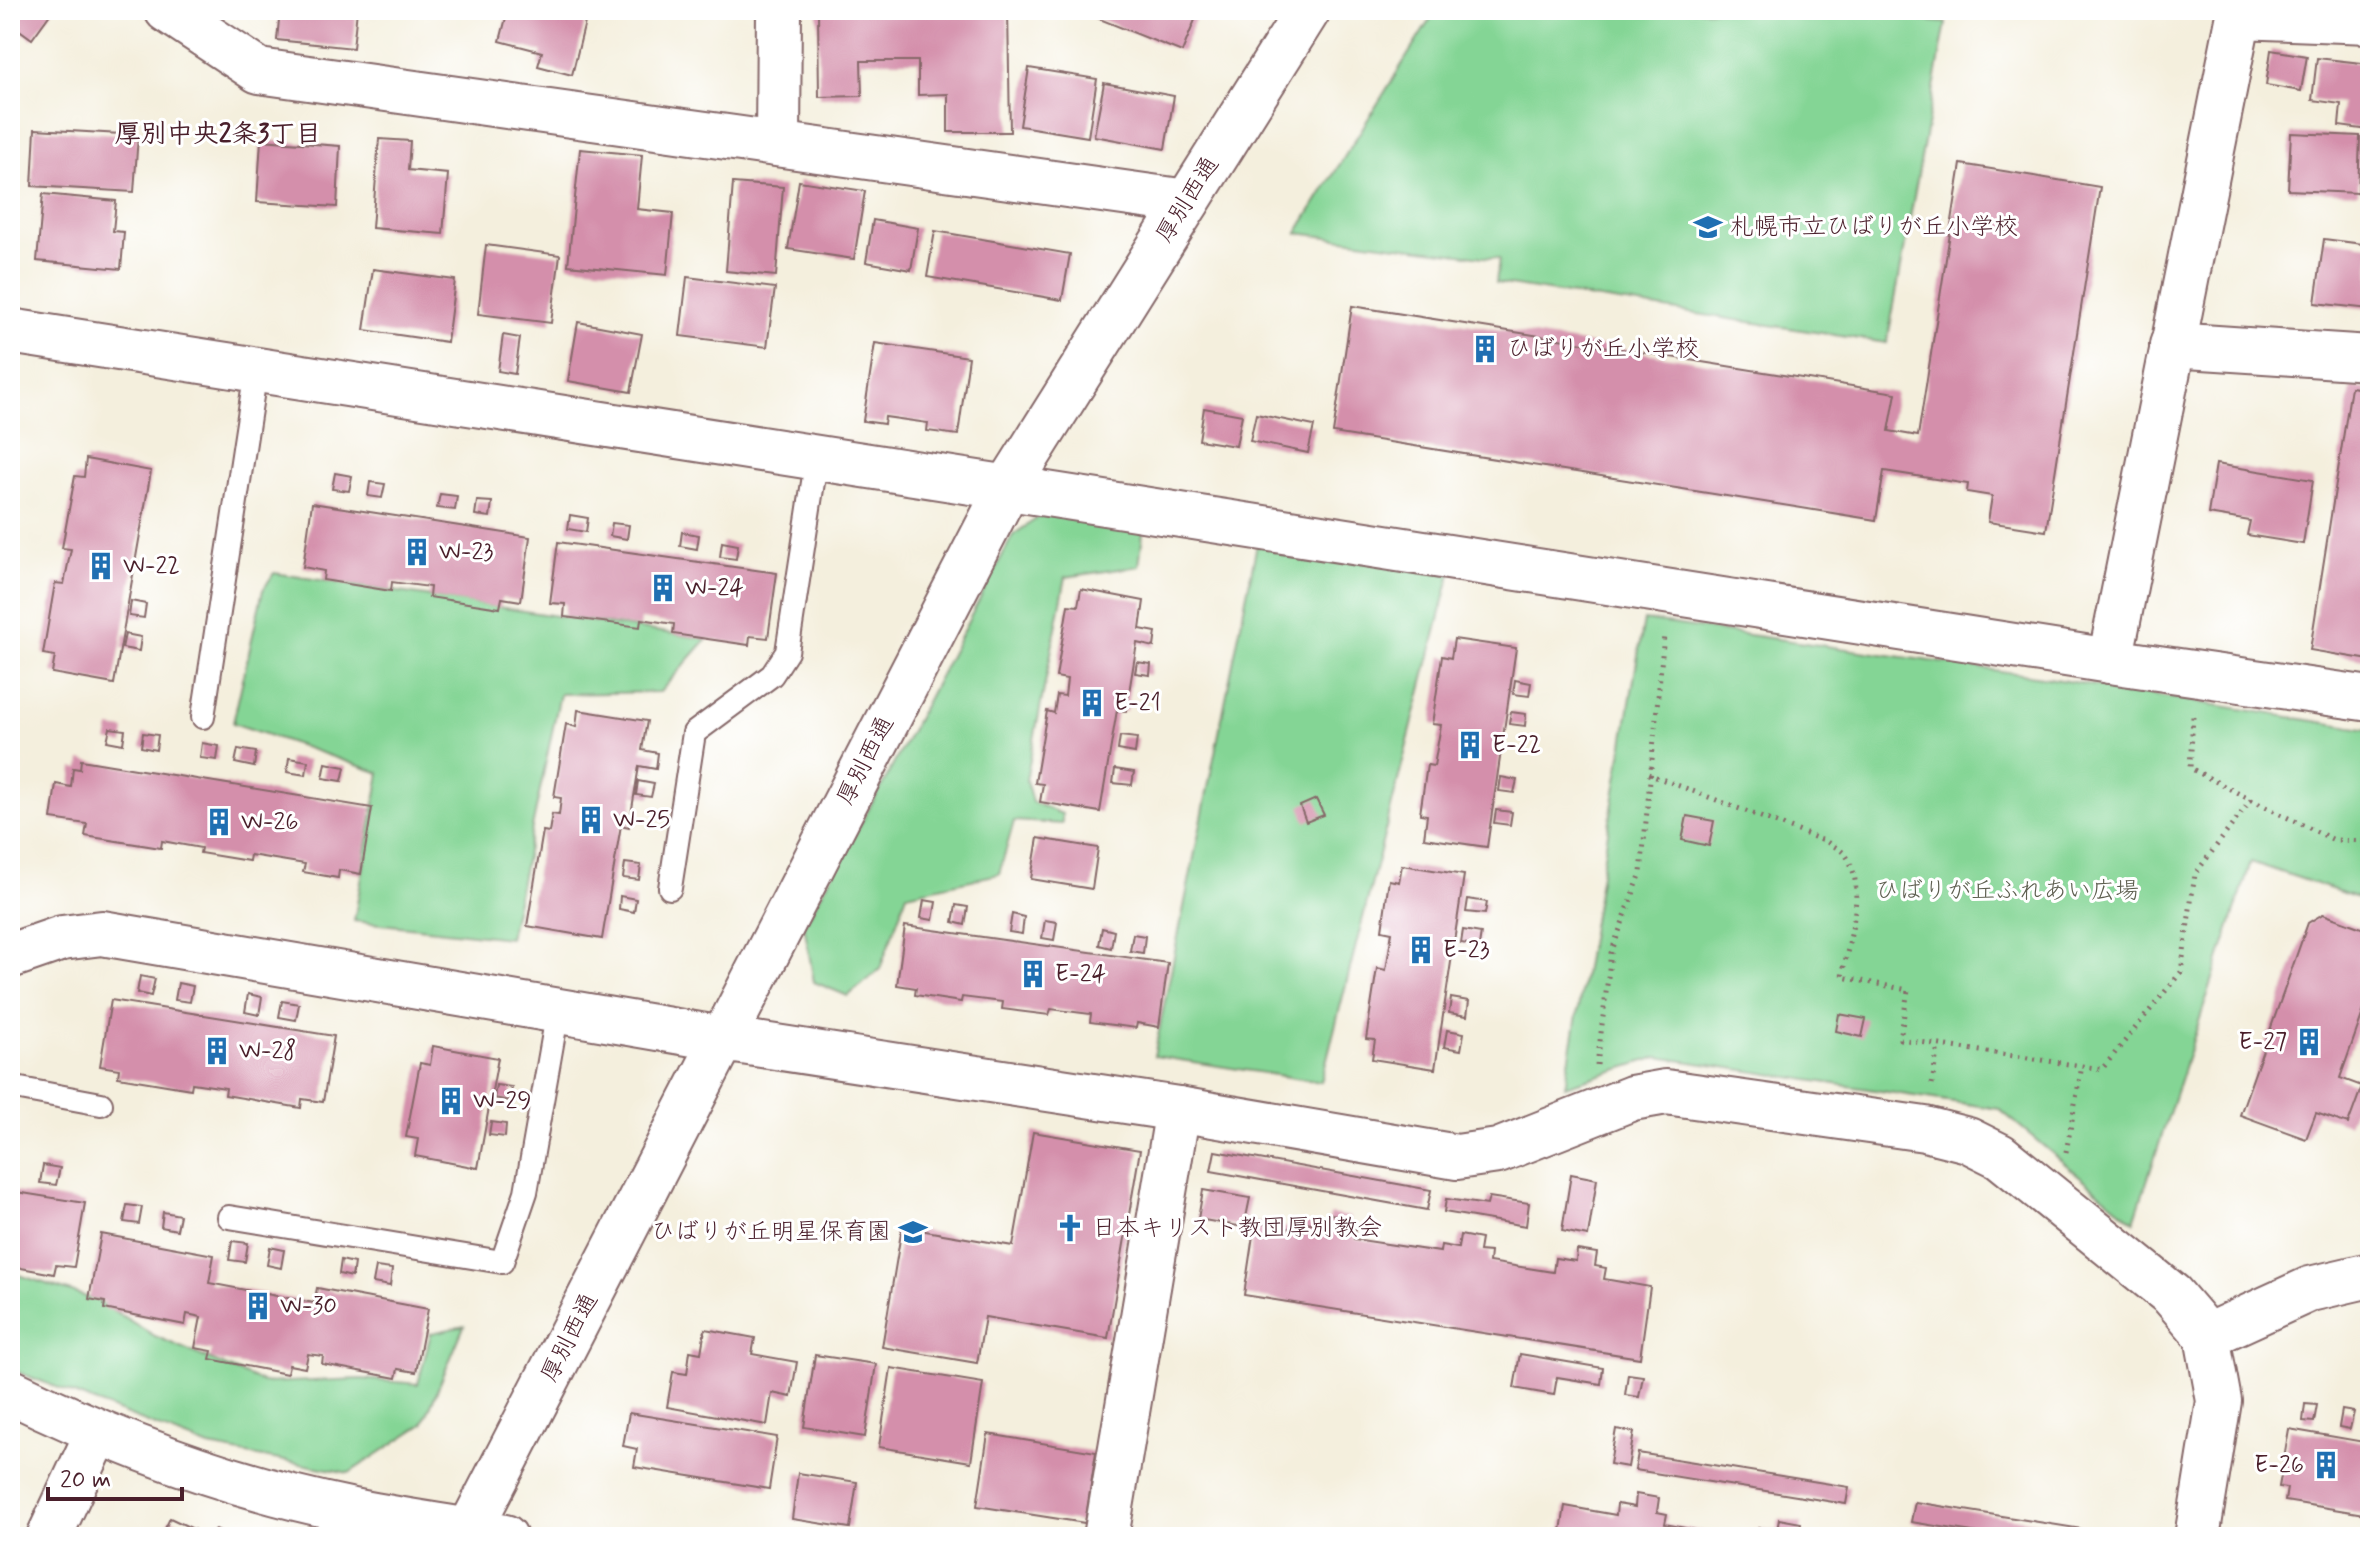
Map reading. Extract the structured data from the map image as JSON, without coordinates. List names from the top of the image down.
{
  "streets": {
    "street": ["厚別西通"]
  },
  "districts": ["厚別中央2条3丁目"],
  "parks": ["ひばりが丘ふれあい広場"],
  "places": {
    "school or university": ["札幌市立ひばりが丘小学校", "ひばりが丘明星保育園"],
    "building": [
      "ひばりが丘小学校",
      "W-23",
      "W-22",
      "W-24",
      "E-21",
      "E-22",
      "W-25",
      "W-26",
      "E-23",
      "E-24",
      "E-27",
      "W-28",
      "W-29",
      "W-30",
      "E-26"
    ],
    "church": ["日本キリスト教団厚別教会"]
  },
  "scale_bar": "20 m"
}
